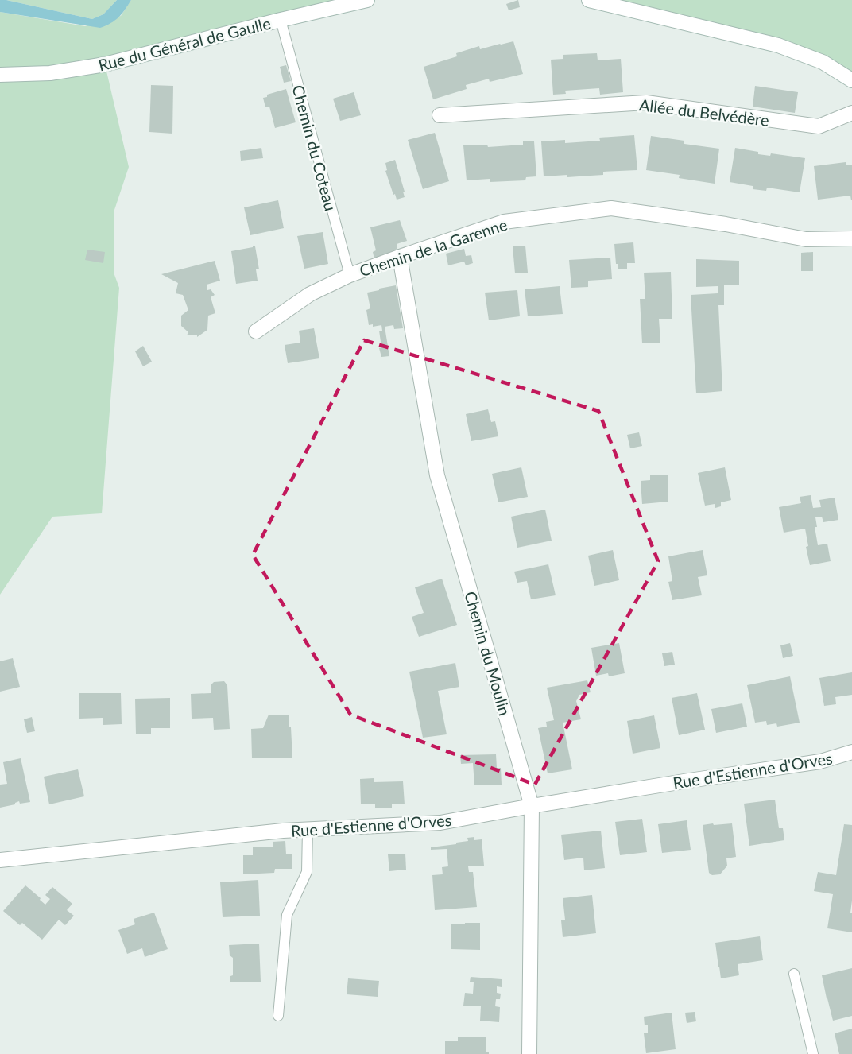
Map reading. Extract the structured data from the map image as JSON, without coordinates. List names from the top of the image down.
{
  "streets": {
    "street": [
      "Rue du Général de Gaulle",
      "Allée du Belvédère",
      "Chemin de la Garenne",
      "Chemin du Moulin",
      "Rue d'Estienne d'Orves"
    ],
    "lane": ["Chemin du Coteau"]
  },
  "crossings": [
    ["Rue du Général de Gaulle", "Chemin du Coteau"],
    ["Chemin du Coteau", "Chemin de la Garenne"],
    ["Chemin de la Garenne", "Chemin du Moulin"],
    ["Chemin du Moulin", "Rue d'Estienne d'Orves"]
  ]
}
